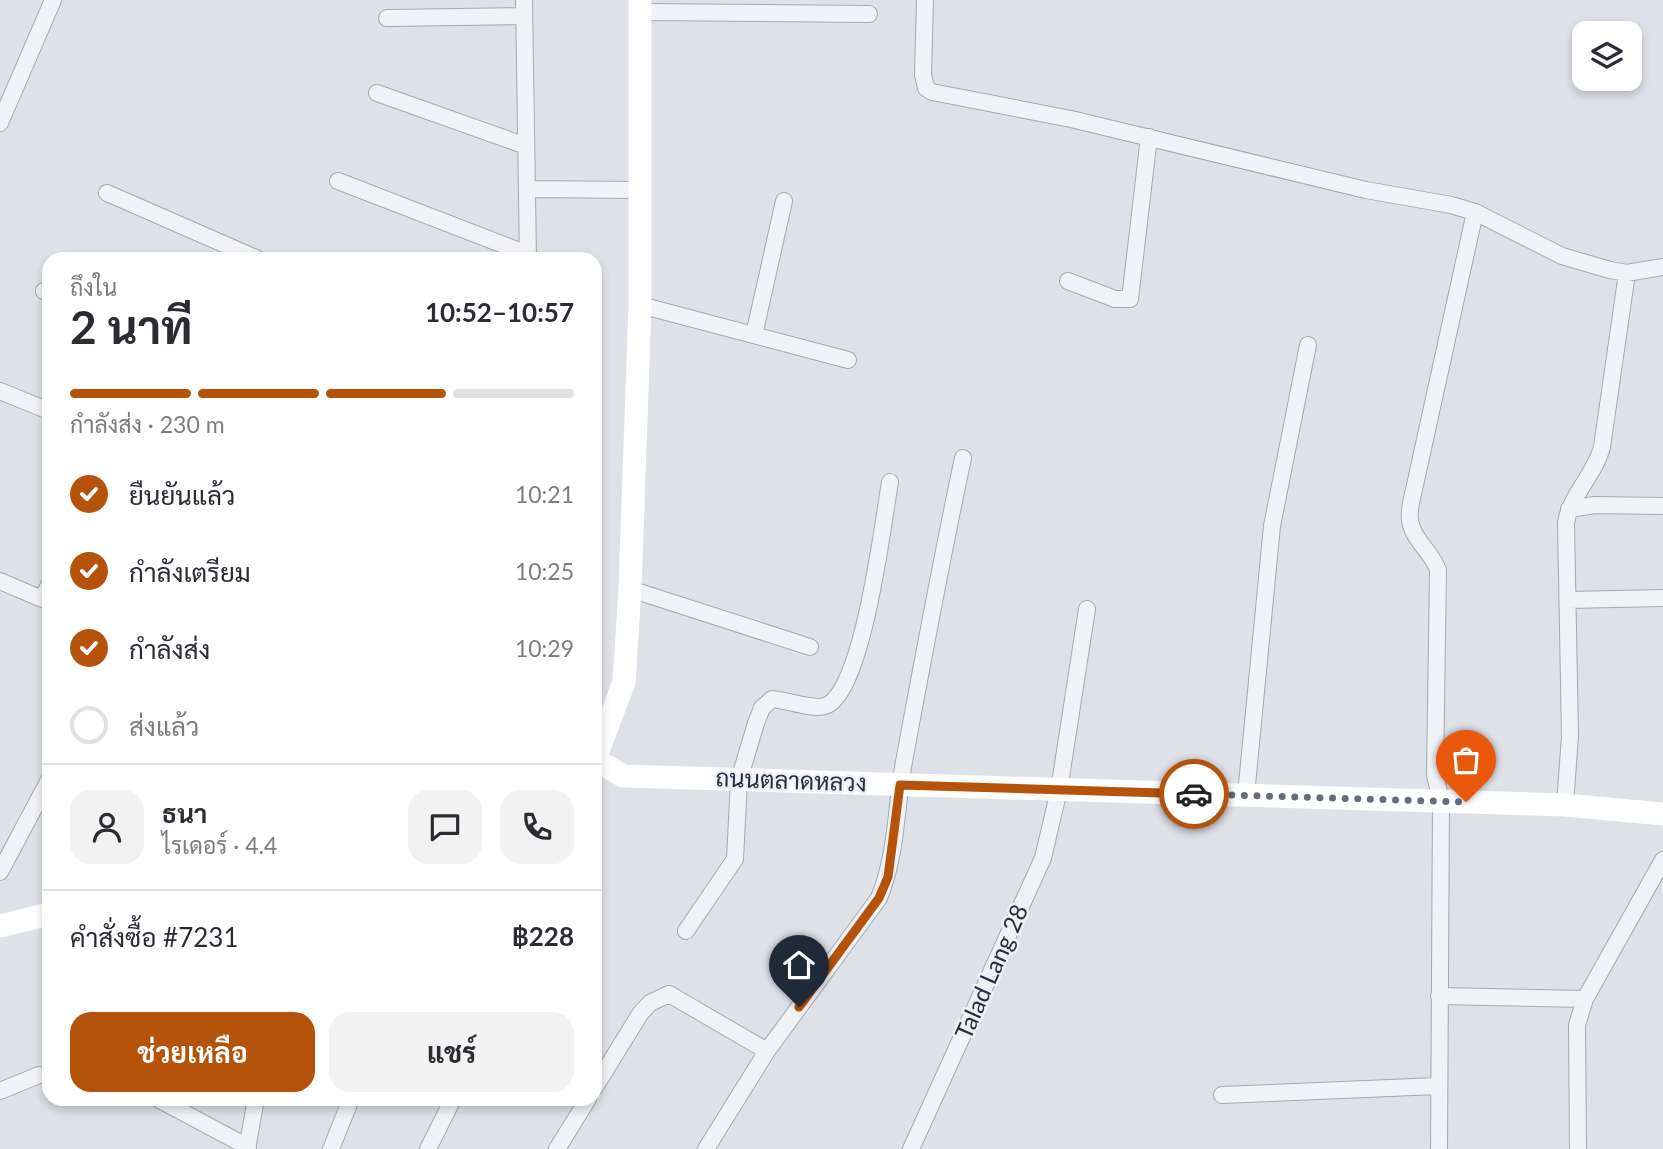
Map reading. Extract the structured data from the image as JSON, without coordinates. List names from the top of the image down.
{
  "streets": {
    "street": ["ถนนตลาดหลวง", "Talad Lang 28"]
  },
  "crossings": [
    ["ถนนตลาดหลวง", "Talad Lang 28"]
  ],
  "page": {
    "heading": ["2 นาที", "ถึงใน", "10:52–10:57"],
    "panel": [
      "ธนา",
      "ไรเดอร์ · 4.4",
      "คำสั่งซื้อ #7231",
      "฿228"
    ],
    "bar": "กำลังส่ง · 230 m",
    "list": [
      ["ยืนยันแล้ว", "10:21"],
      ["กำลังเตรียม", "10:25"],
      ["กำลังส่ง", "10:29"],
      "ส่งแล้ว"
    ],
    "buttons": ["ช่วยเหลือ", "แชร์"]
  }
}
